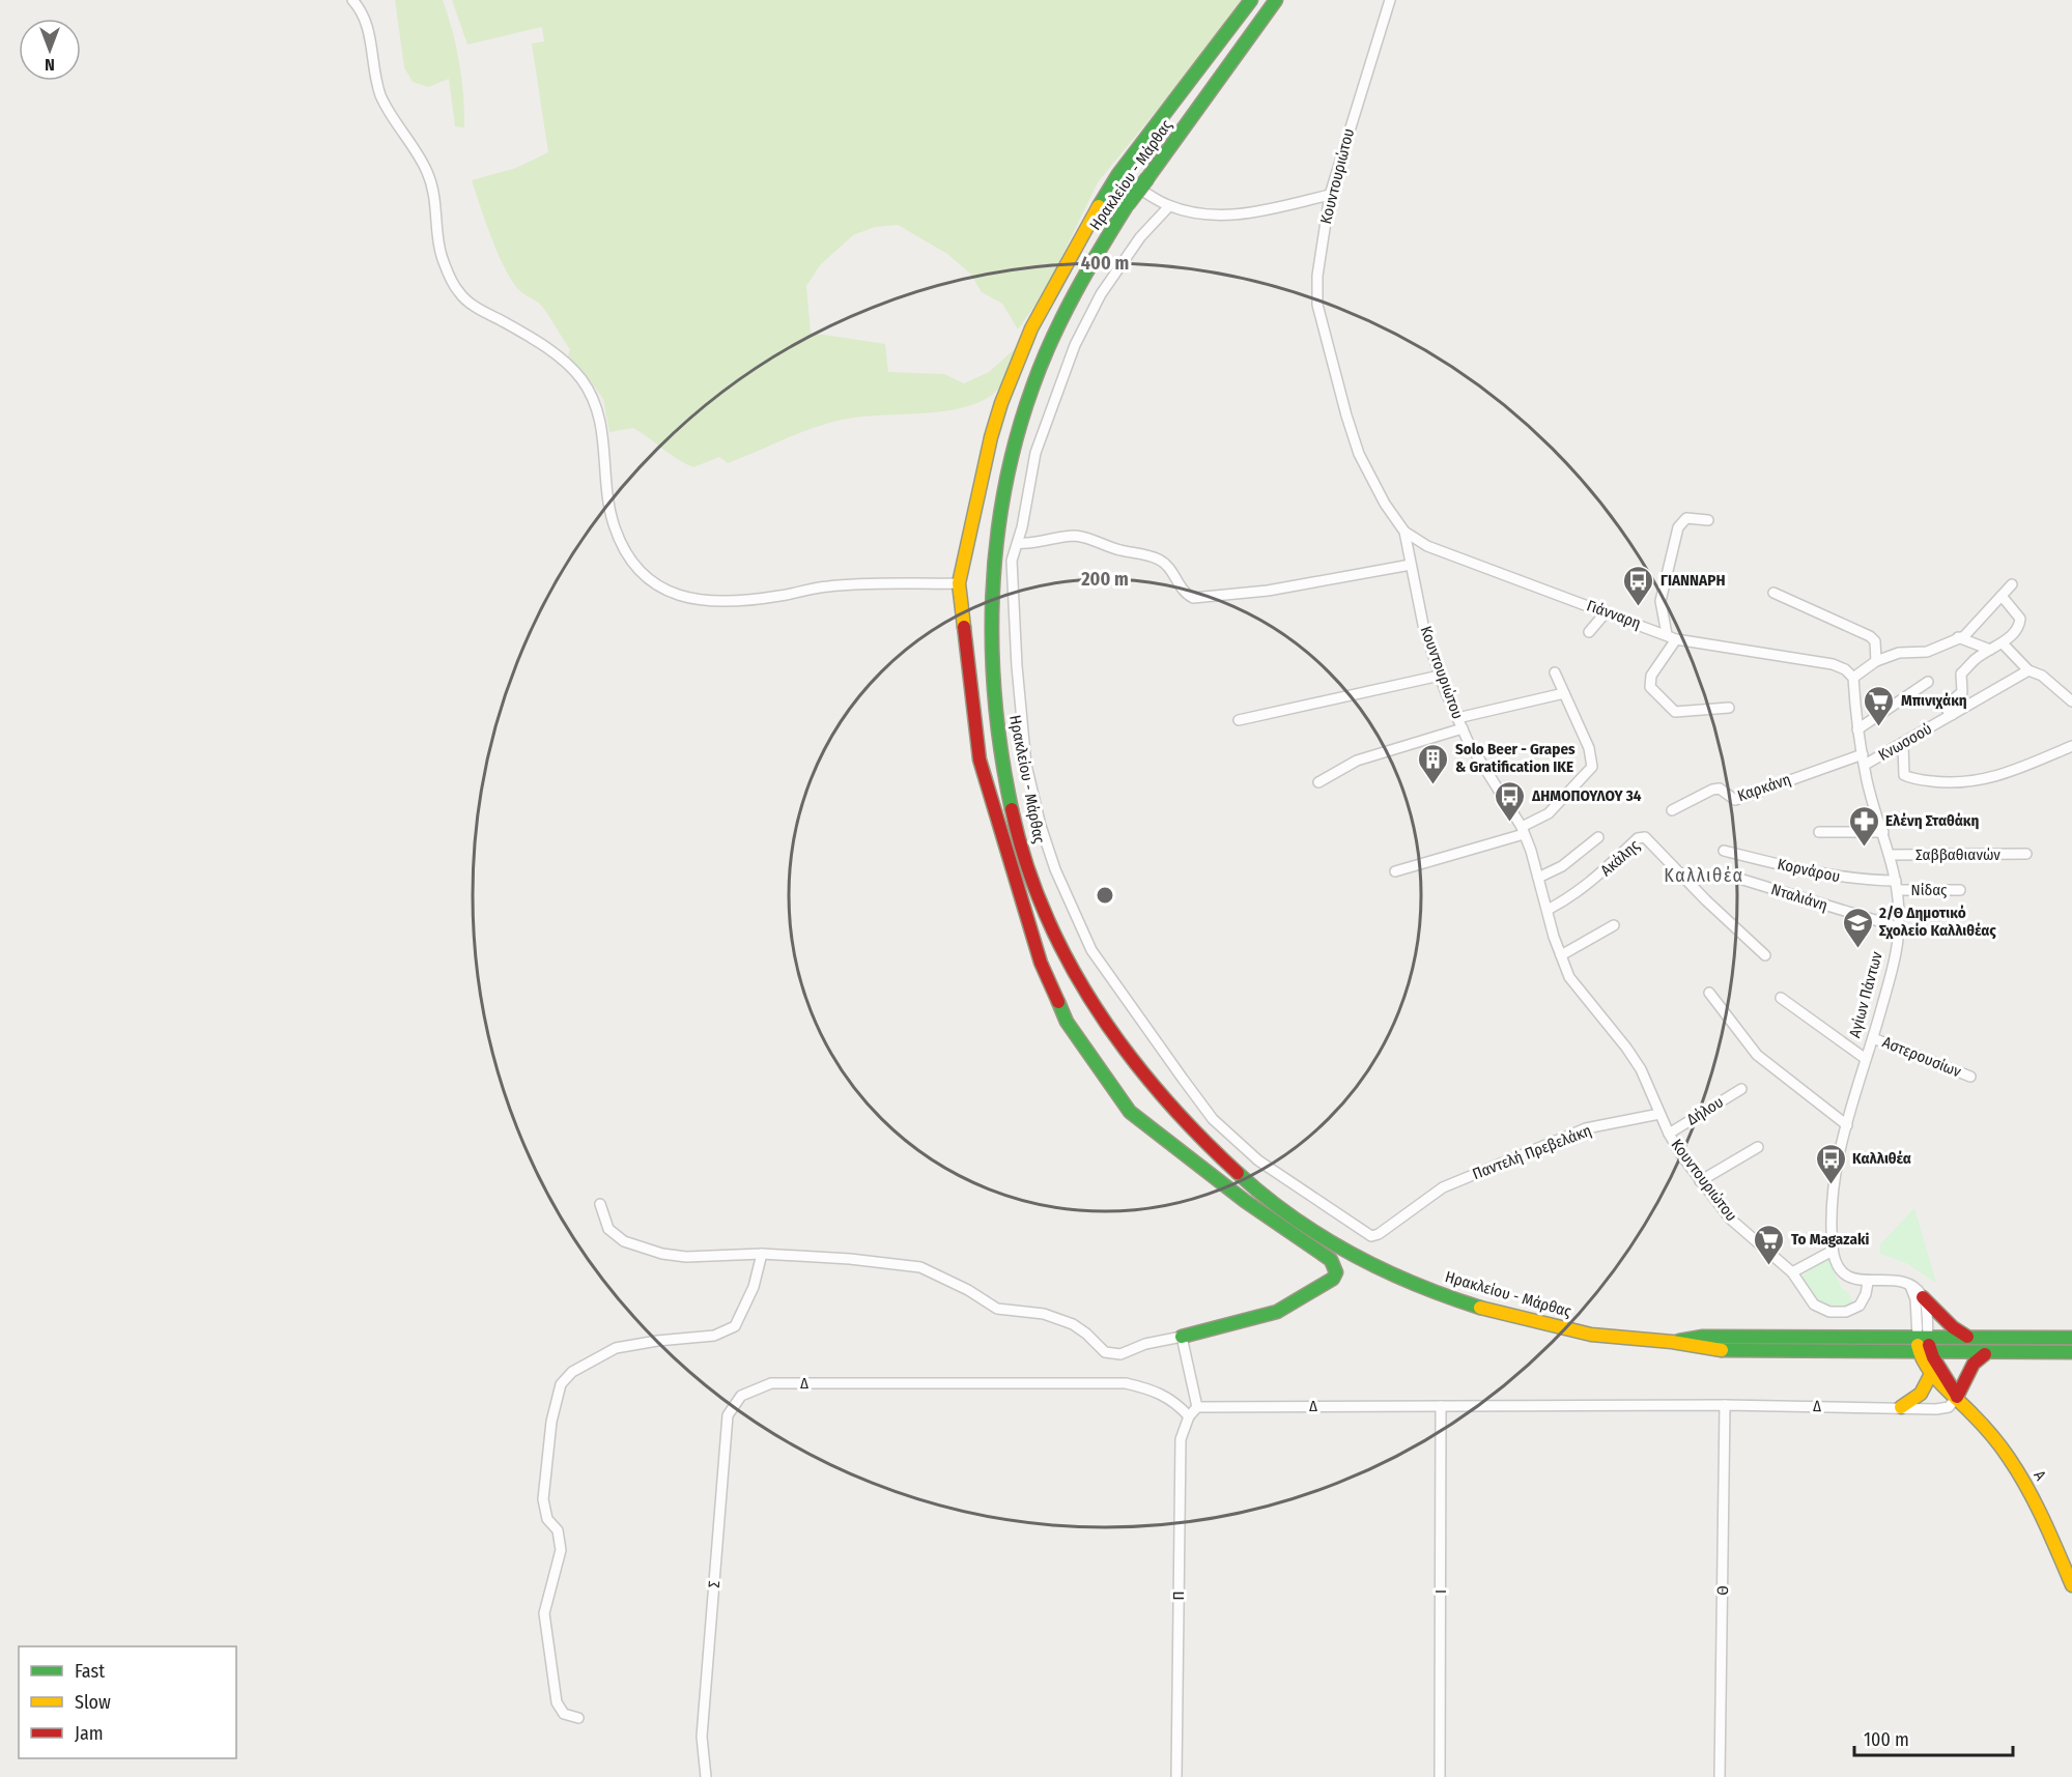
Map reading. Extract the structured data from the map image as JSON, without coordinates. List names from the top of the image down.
{
  "streets": {
    "main road": ["Ηρακλείου - Μάρθας", "Α"],
    "street": [
      "Κουντουριώτου",
      "Γιάνναρη",
      "Κνωσσού",
      "Καρκάνη",
      "Σαββαθιανών",
      "Ακάλης",
      "Κορνάρου",
      "Νίδας",
      "Νταλιάνη",
      "Αγίων Πάντων",
      "Αστερουσίων",
      "Δήλου",
      "Παντελή Πρεβελάκη",
      "Δ",
      "Σ",
      "Θ",
      "Ι",
      "Π"
    ]
  },
  "crossings": [
    ["Ηρακλείου - Μάρθας", "Α"],
    ["Κουντουριώτου", "Γιάνναρη"],
    ["Κουντουριώτου", "Ακάλης"],
    ["Κουντουριώτου", "Δήλου"],
    ["Κουντουριώτου", "Παντελή Πρεβελάκη"],
    ["Γιάνναρη", "Αγίων Πάντων"],
    ["Κνωσσού", "Αγίων Πάντων"],
    ["Καρκάνη", "Αγίων Πάντων"],
    ["Σαββαθιανών", "Αγίων Πάντων"],
    ["Κορνάρου", "Νίδας"],
    ["Κορνάρου", "Αγίων Πάντων"],
    ["Νίδας", "Αγίων Πάντων"],
    ["Νταλιάνη", "Αγίων Πάντων"],
    ["Αγίων Πάντων", "Αστερουσίων"],
    ["Δ", "Α"],
    ["Δ", "Σ"],
    ["Δ", "Θ"],
    ["Δ", "Ι"],
    ["Δ", "Π"]
  ],
  "districts": ["Καλλιθέα"],
  "places": {
    "bus stop": ["ΓΙΑΝΝΑΡΗ", "ΔΗΜΟΠΟΥΛΟΥ 34", "Καλλιθέα"],
    "supermarket": ["Μπινιχάκη", "To Magazaki"],
    "building": ["Solo Beer - Grapes & Gratification IKE"],
    "pharmacy": ["Ελένη Σταθάκη"],
    "school or university": ["2/Θ Δημοτικό Σχολείο Καλλιθέας"]
  },
  "legend": ["Fast", "Slow", "Jam"],
  "scale_bar": "100 m",
  "north": "bottom",
  "rings": ["400 m", "200 m"]
}
